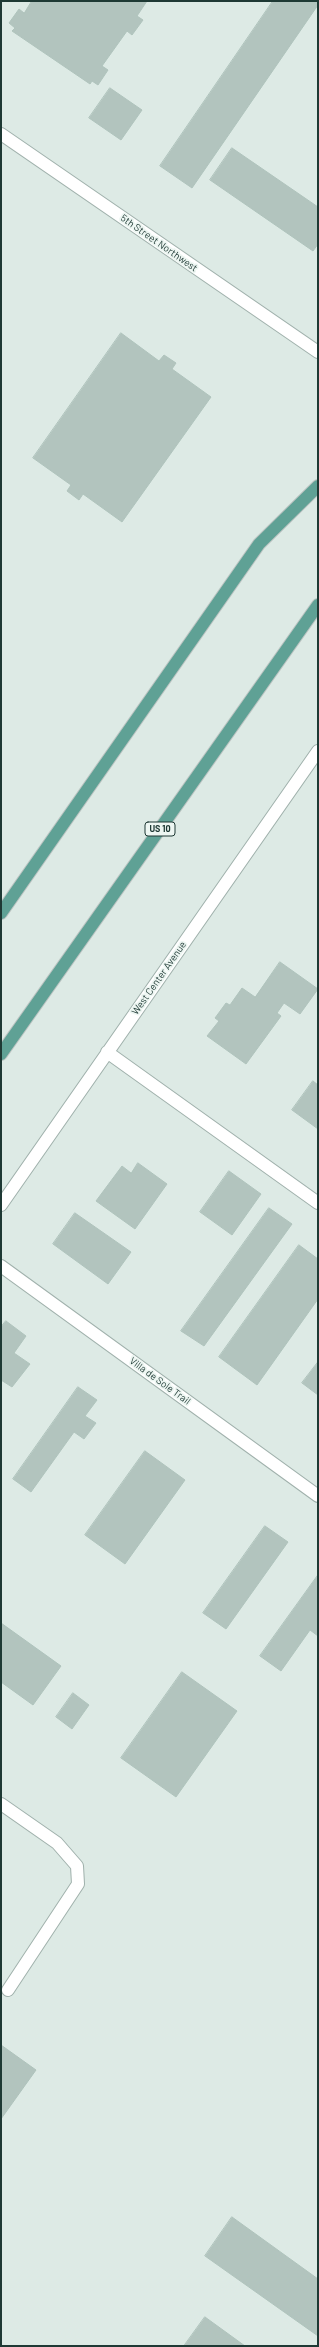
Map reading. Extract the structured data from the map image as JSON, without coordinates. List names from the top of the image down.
{
  "streets": {
    "main road": ["US 10"],
    "street": ["5th Street Northwest", "West Center Avenue", "Villa de Sole Trail"]
  }
}
